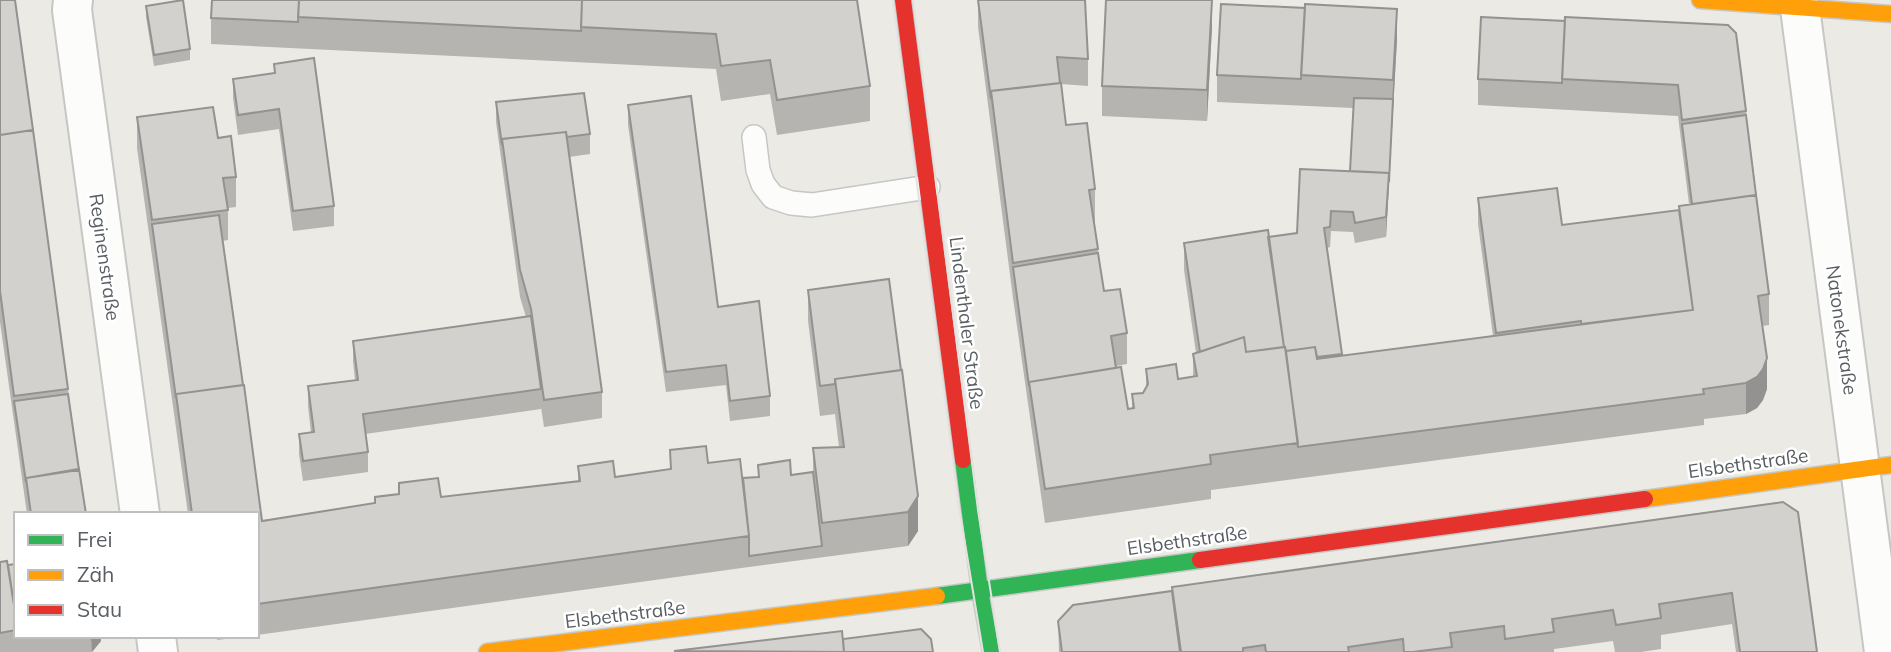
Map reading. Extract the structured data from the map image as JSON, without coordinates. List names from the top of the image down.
{
  "streets": {
    "street": [
      "Reginenstraße",
      "Lindenthaler Straße",
      "Natonekstraße",
      "Elsbethstraße"
    ]
  },
  "crossings": [
    ["Lindenthaler Straße", "Elsbethstraße"],
    ["Natonekstraße", "Elsbethstraße"]
  ],
  "legend": ["Frei", "Zäh", "Stau"]
}
